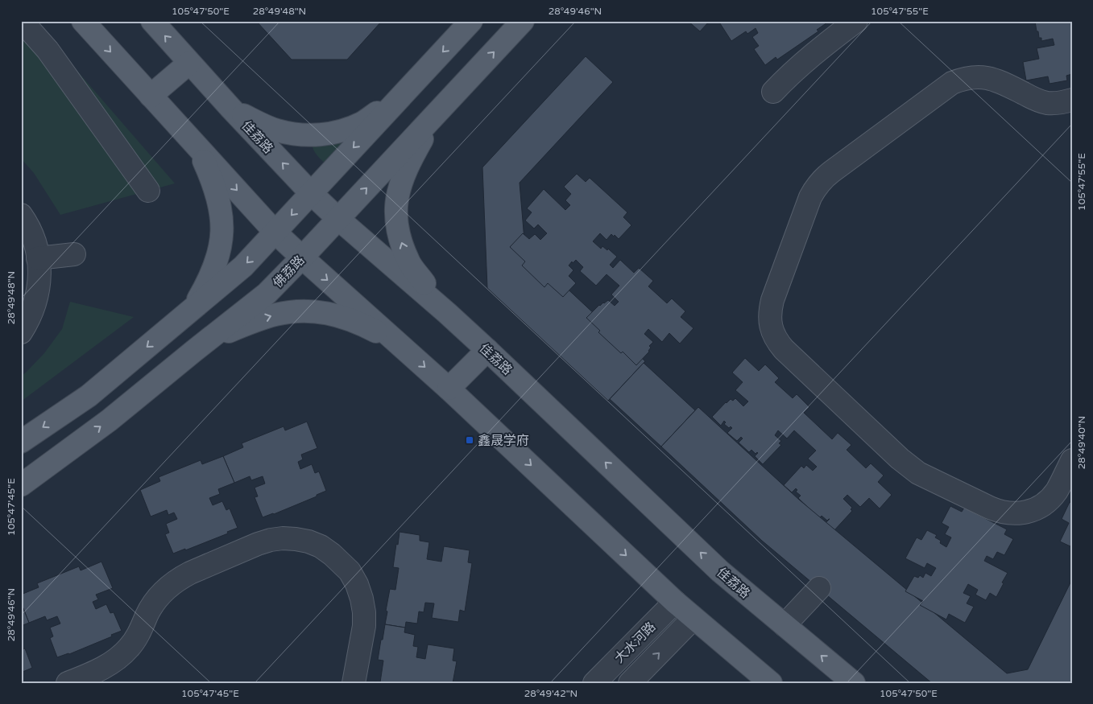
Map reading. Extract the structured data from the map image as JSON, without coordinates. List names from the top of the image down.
{
  "streets": {
    "main road": ["佳荔路", "佛荔路"],
    "street": ["大水河路"]
  },
  "crossings": [
    ["佳荔路", "佛荔路"]
  ],
  "places": {
    "transit": ["鑫晟学府"]
  },
  "coordinates": [
    "105°47'50\"E",
    "28°49'48\"N",
    "28°49'46\"N",
    "105°47'55\"E",
    "28°49'40\"N",
    "105°47'45\"E",
    "28°49'42\"N"
  ]
}
